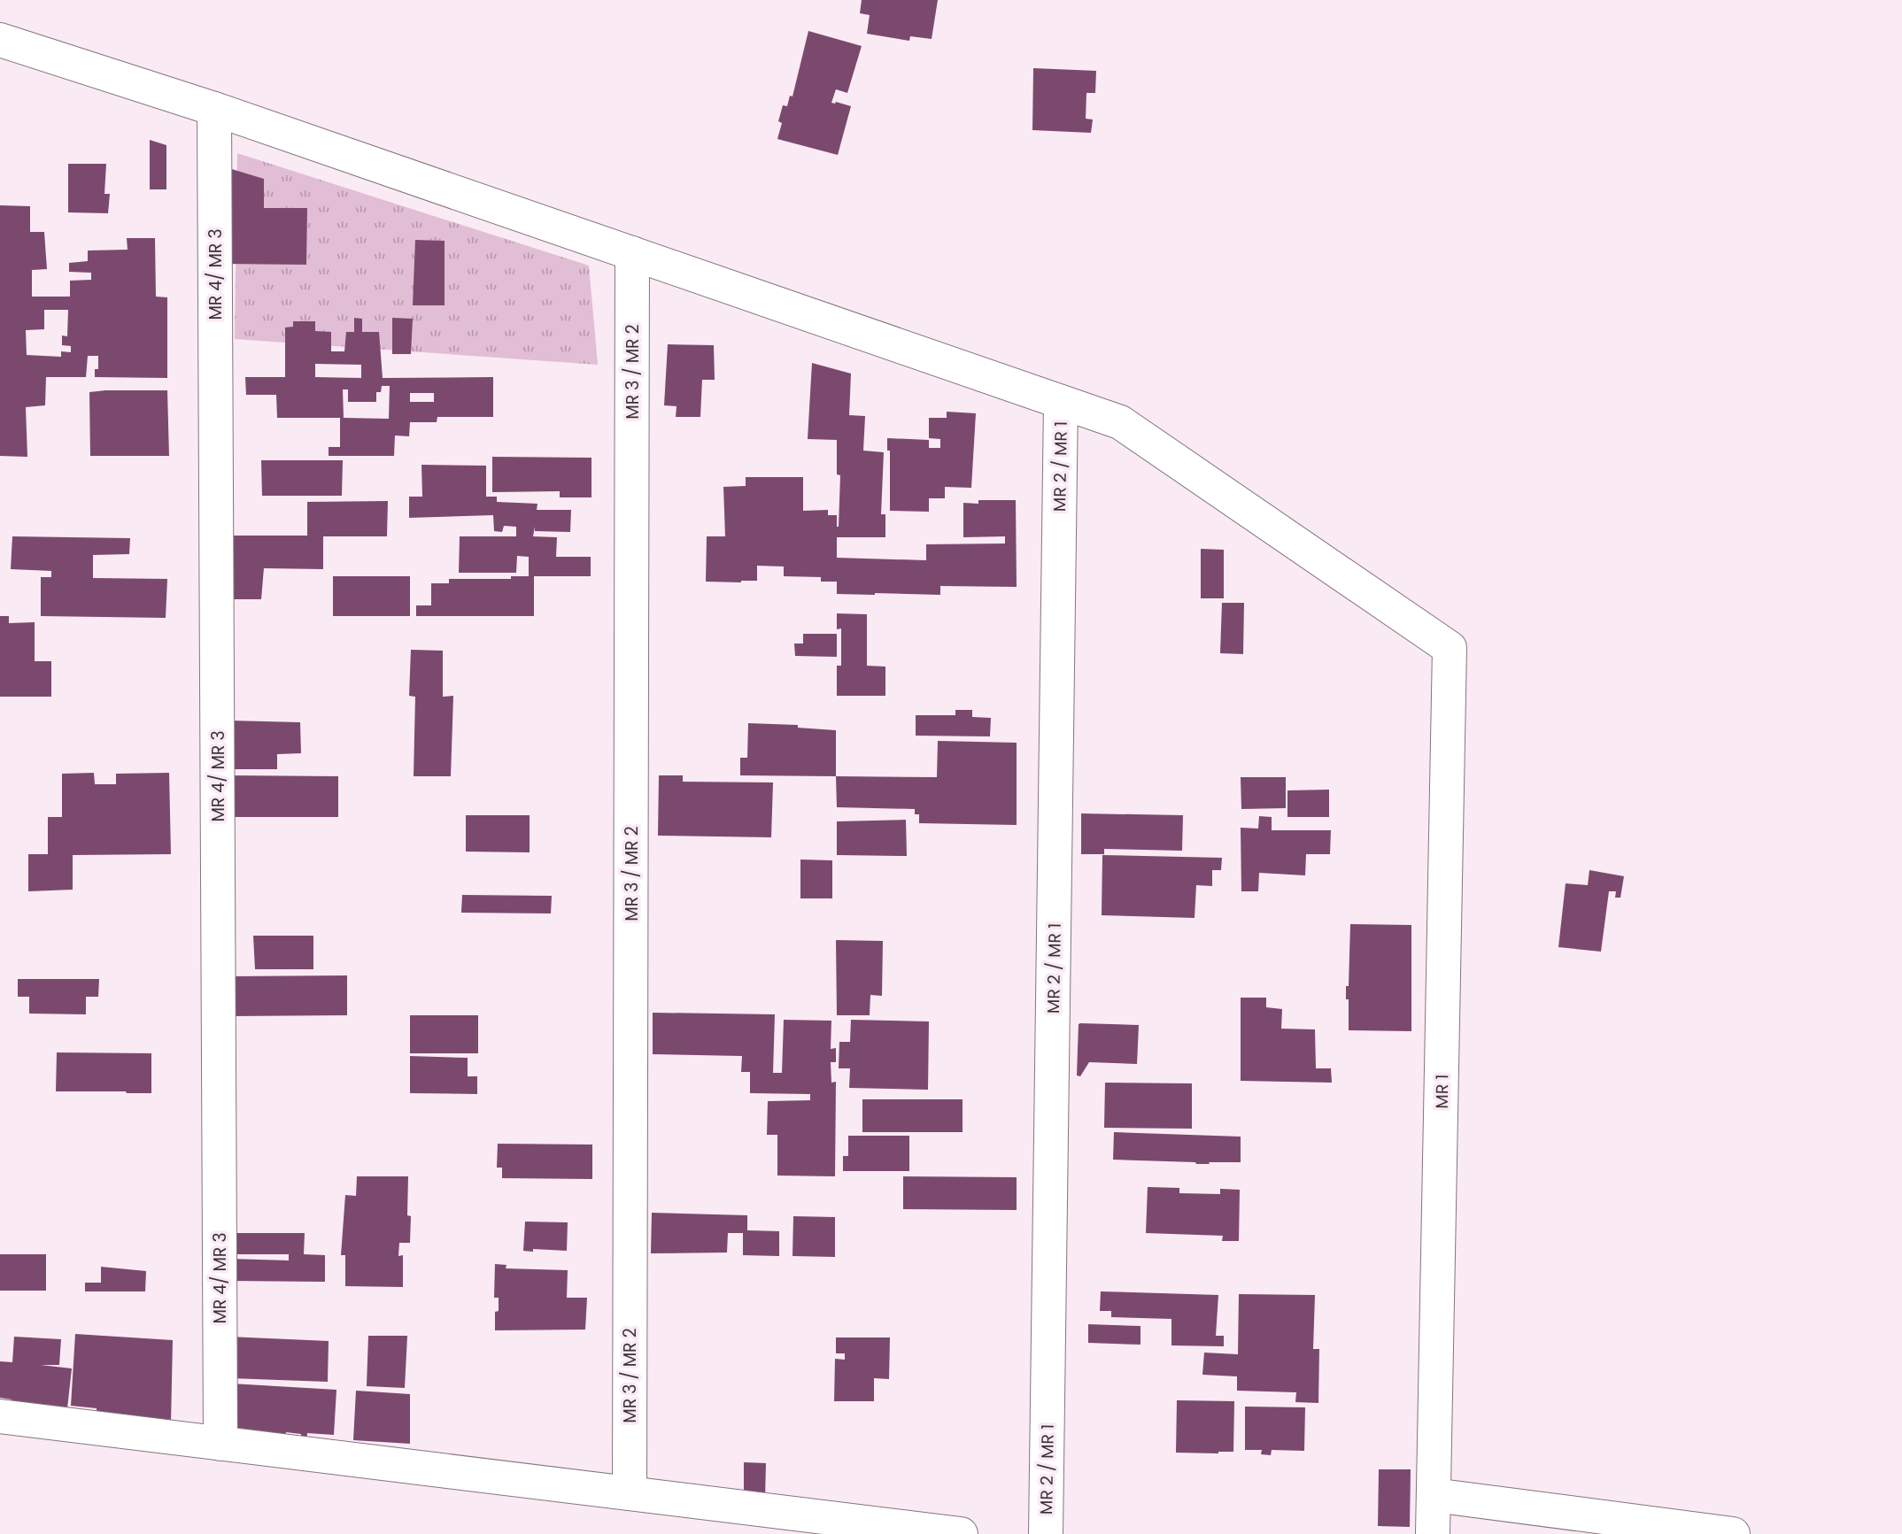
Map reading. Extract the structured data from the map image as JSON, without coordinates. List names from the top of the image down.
{
  "streets": {
    "street": [
      "MR 4/ MR 3",
      "MR 3 / MR 2",
      "MR 2 / MR 1",
      "MR 1"
    ]
  },
  "crossings": [
    ["MR 2 / MR 1", "MR 1"]
  ]
}
